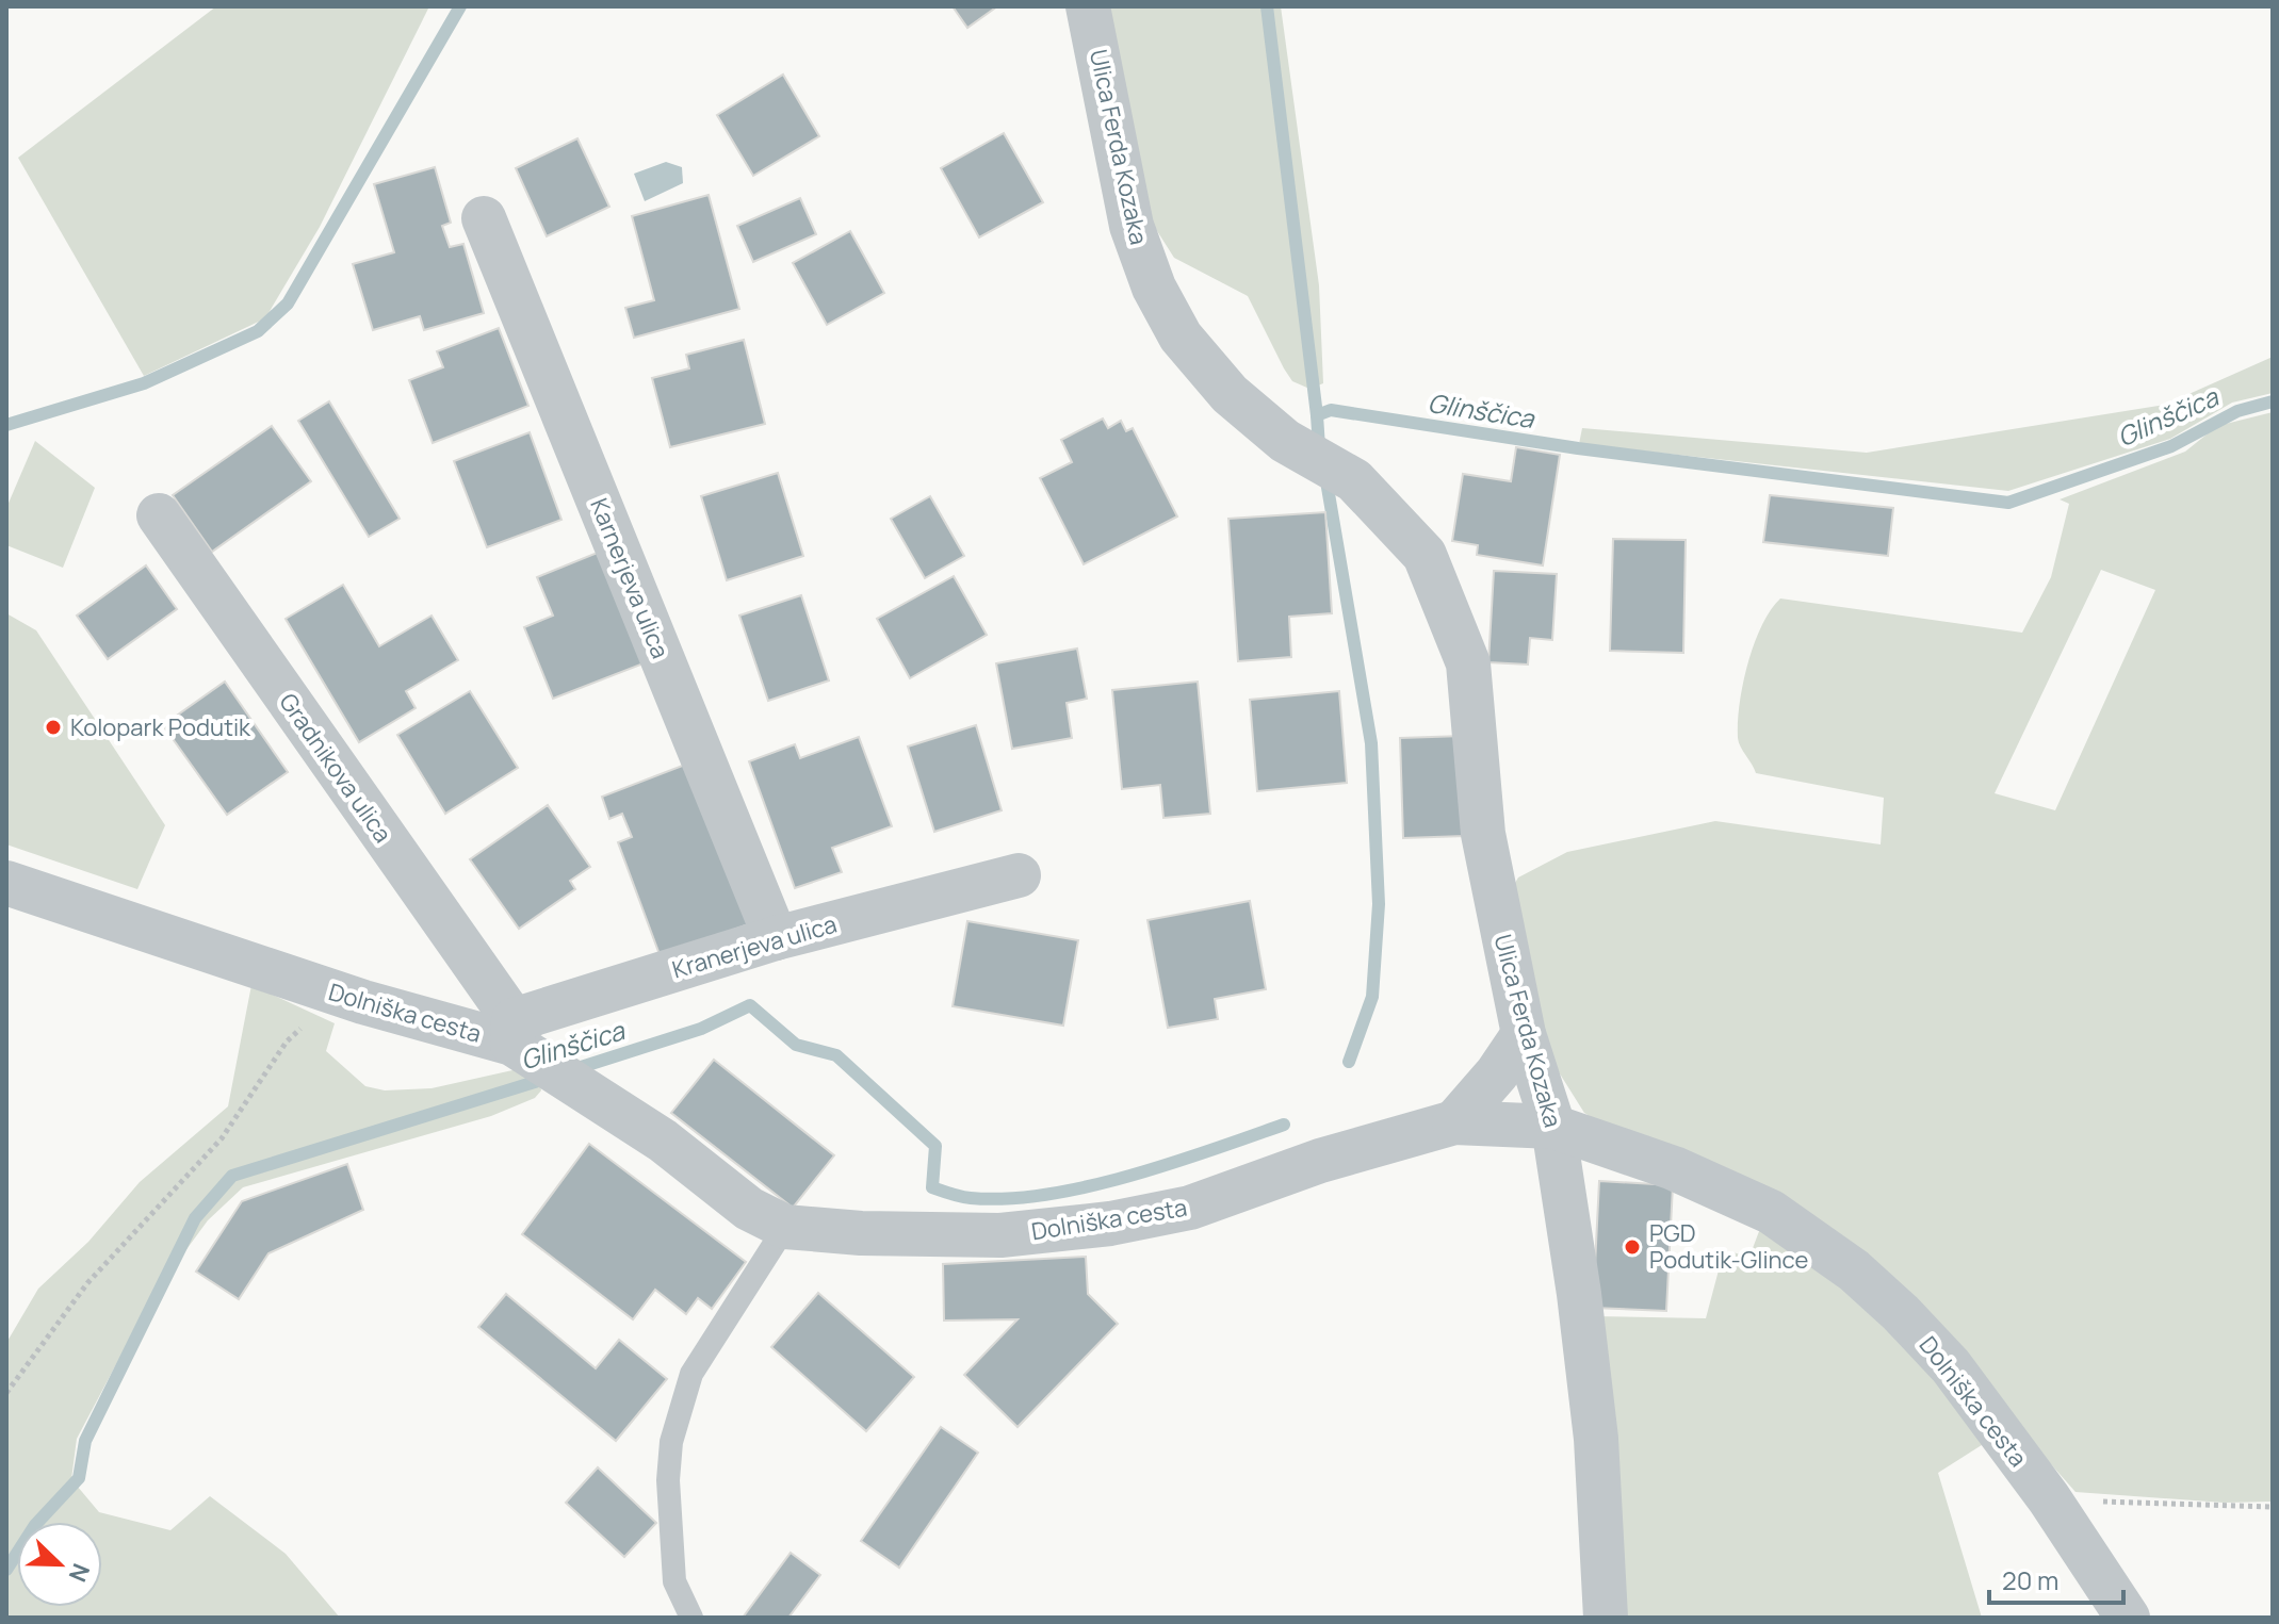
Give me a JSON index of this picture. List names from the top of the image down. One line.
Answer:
{"streets":{"street":["Ulica Ferda Kozaka","Karnerjeva ulica","Gradnikova ulica","Kranerjeva ulica","Dolniška cesta"]},"crossings":[["Ulica Ferda Kozaka","Dolniška cesta"],["Karnerjeva ulica","Kranerjeva ulica"],["Gradnikova ulica","Kranerjeva ulica"],["Gradnikova ulica","Dolniška cesta"],["Kranerjeva ulica","Dolniška cesta"]],"water":["Glinščica"],"places":["Kolopark Podutik","PGD Podutik-Glince"],"scale_bar":"20 m","north":"bottom right"}
